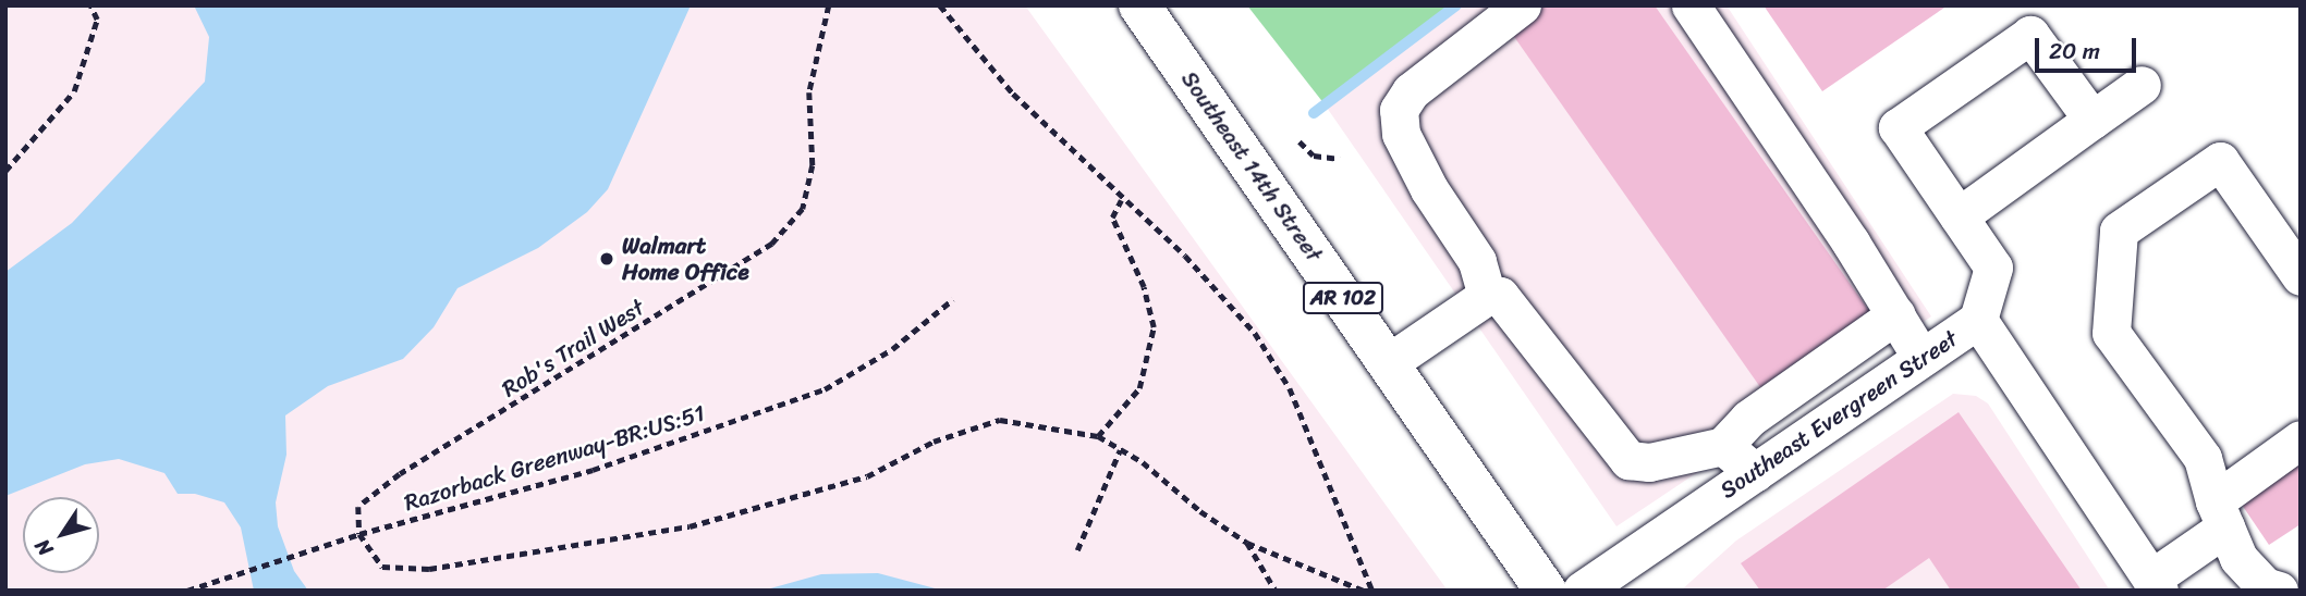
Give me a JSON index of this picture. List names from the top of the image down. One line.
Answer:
{"streets":{"main road":["Southeast 14th Street","AR 102"],"street":["Southeast Evergreen Street"],"path":["Rob's Trail West","Razorback Greenway-BR:US:51"]},"crossings":[["Rob's Trail West","Razorback Greenway-BR:US:51"]],"places":["Walmart Home Office"],"scale_bar":"20 m","north":"bottom left"}
